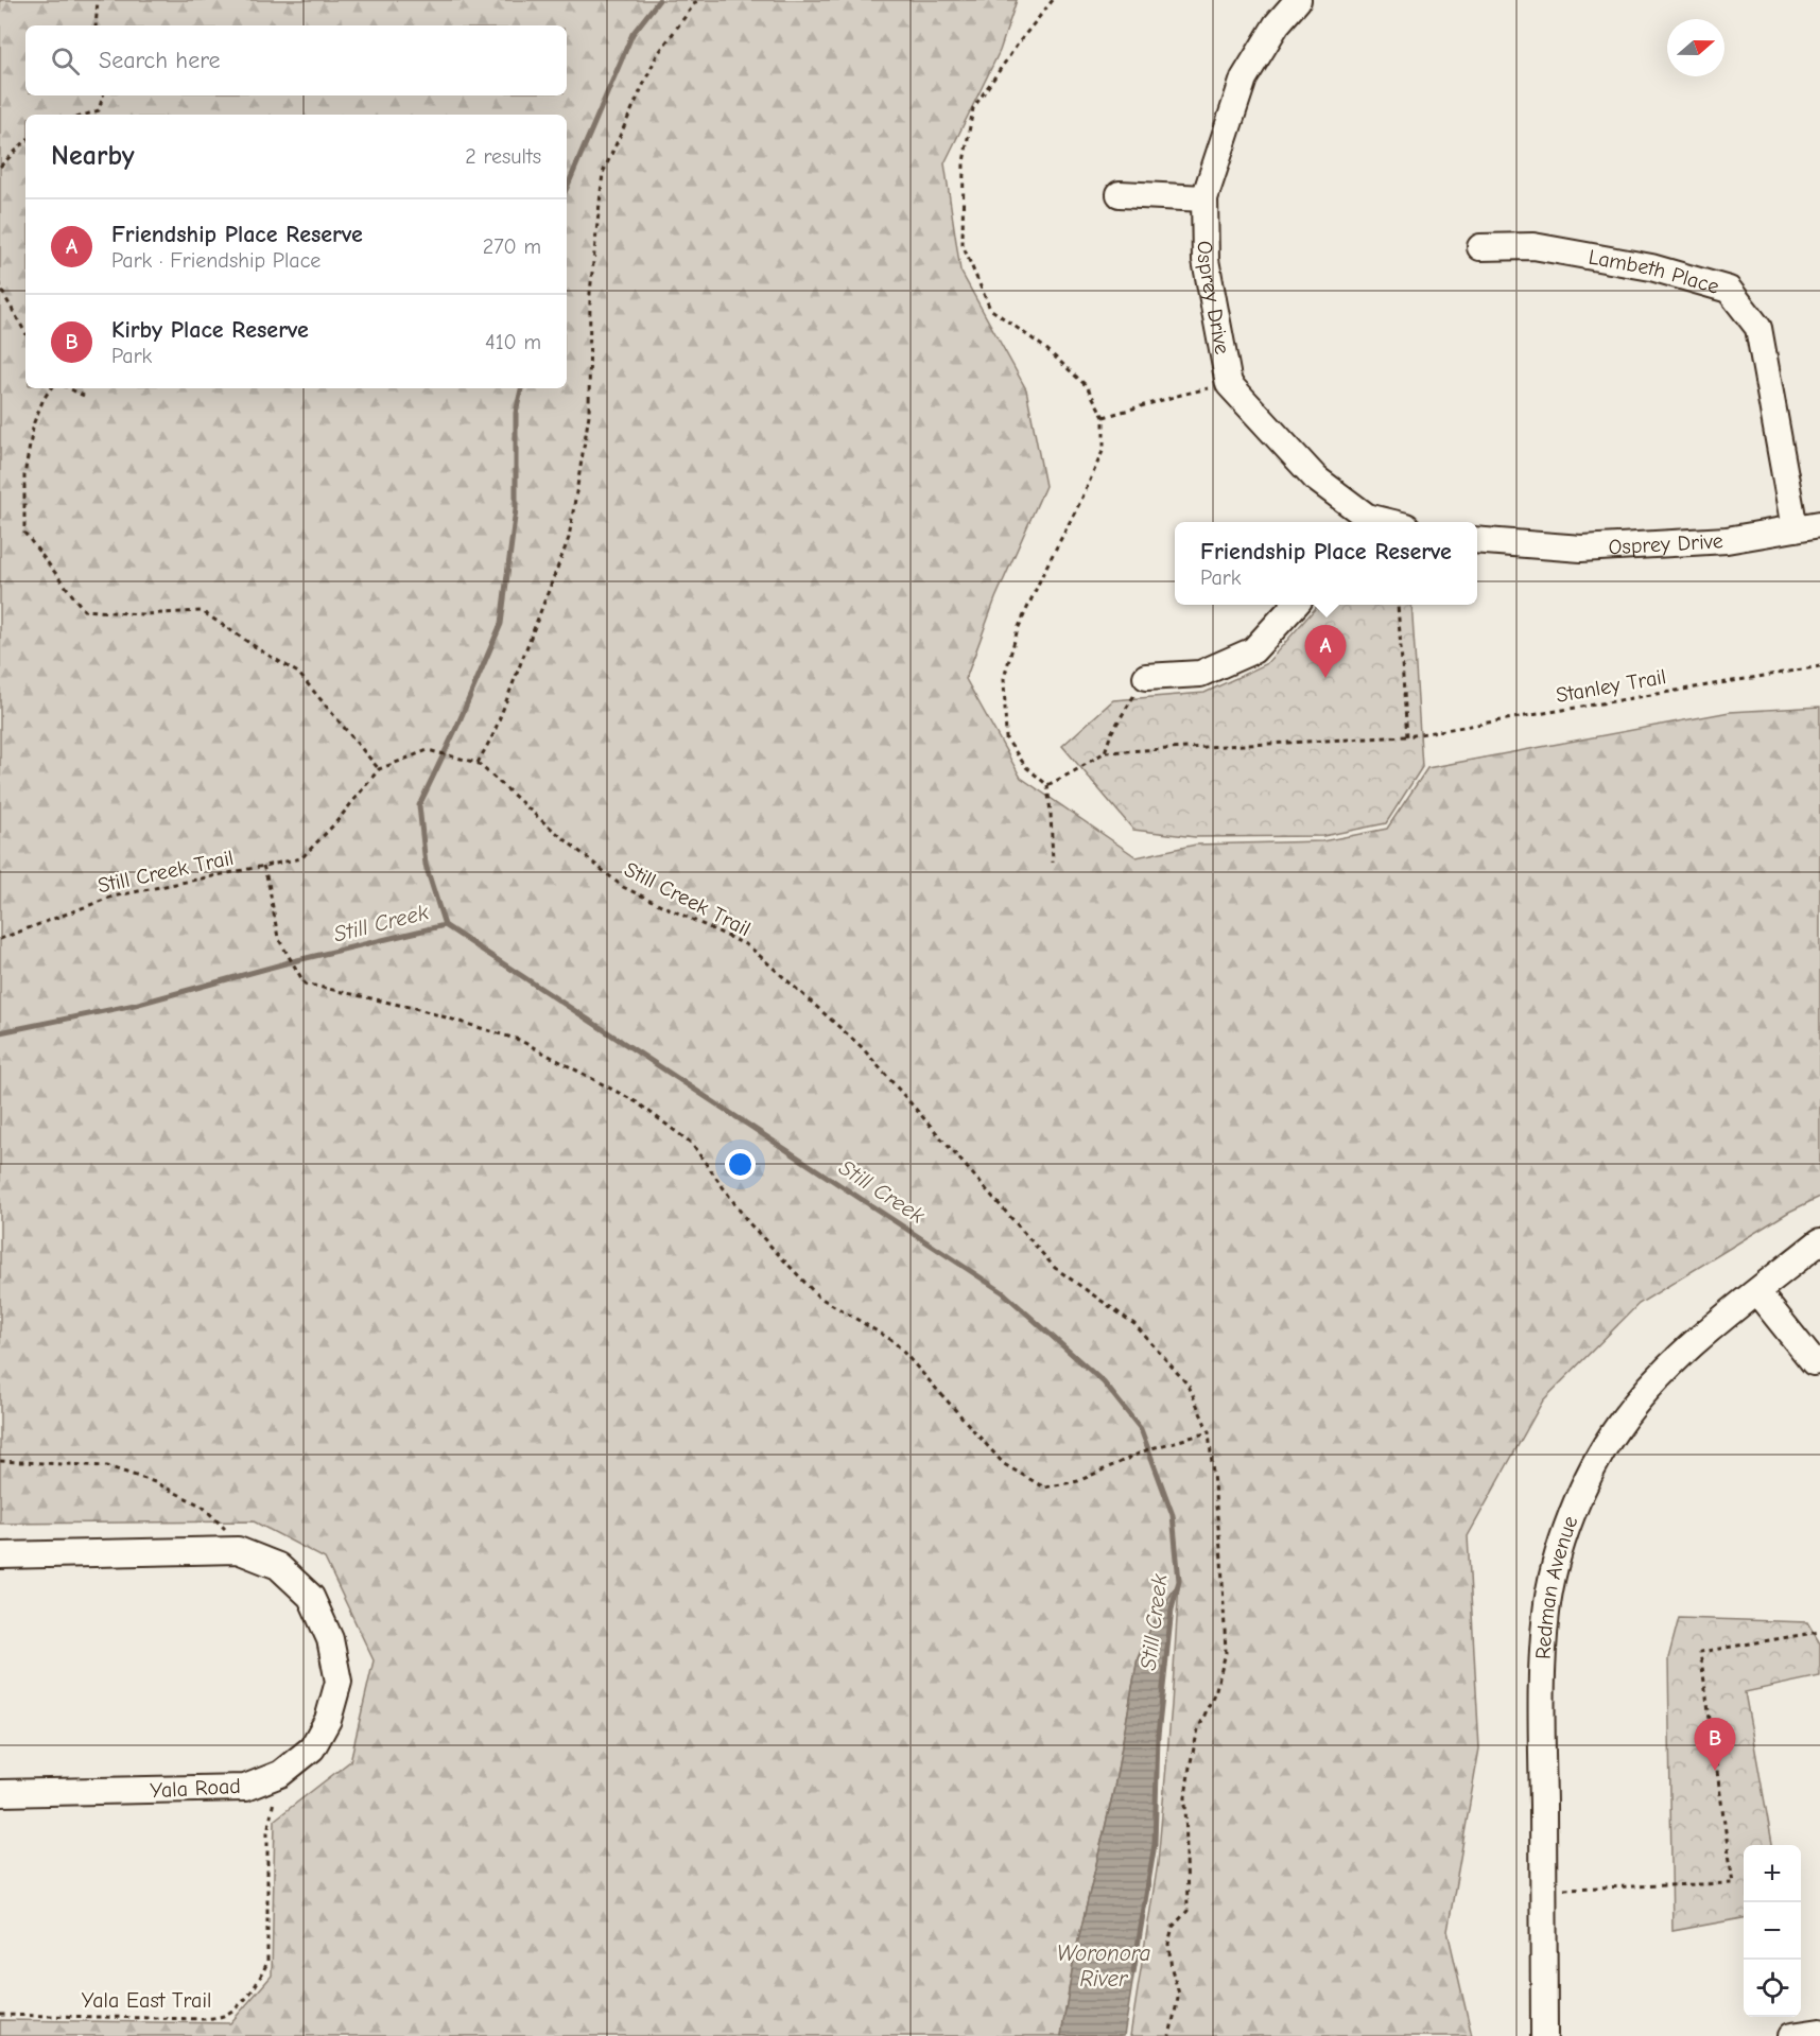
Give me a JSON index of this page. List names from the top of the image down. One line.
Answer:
{"streets":{"street":["Lambeth Place","Osprey Drive","Redman Avenue","Yala Road"],"path":["Stanley Trail","Still Creek Trail","Yala East Trail"]},"crossings":[["Lambeth Place","Osprey Drive"],["Yala Road","Yala East Trail"]],"water":["Still Creek","Woronora River"],"north":"right","page":{"search":"Search here","heading":["Nearby","2 results"],"list":[{"mark":"A","name":"Friendship Place Reserve","note":"Park · Friendship Place","value":"270 m"},{"mark":"B","name":"Kirby Place Reserve","note":"Park","value":"410 m"}],"popup":["Friendship Place Reserve","Park"],"pins":["A","B"],"map_buttons":["+","−"]}}
